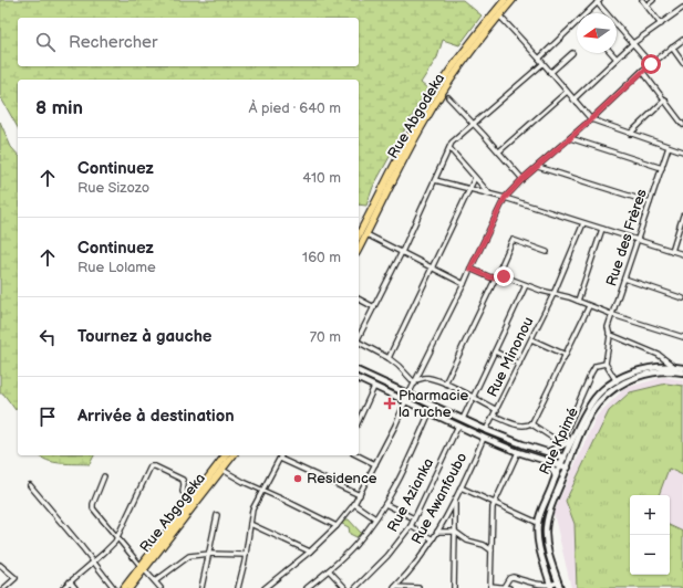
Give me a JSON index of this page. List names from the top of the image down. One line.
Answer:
{"streets":{"main road":["Rue Abgodeka","Rue Kpimé","Rue Abgogeka"],"street":["Rue des Frères","Rue Minonou","Rue Azianka","Rue Awanfoubo"]},"places":{"health":["Pharmacie la ruche"],"other":["Residence"]},"north":"left","page":{"search":"Rechercher","heading":["8 min","À pied · 640 m"],"list":[["Continuez","Rue Sizozo","410 m"],["Continuez","Rue Lolame","160 m"],["Tournez à gauche","70 m"],"Arrivée à destination"],"map_buttons":["+","−"]}}
